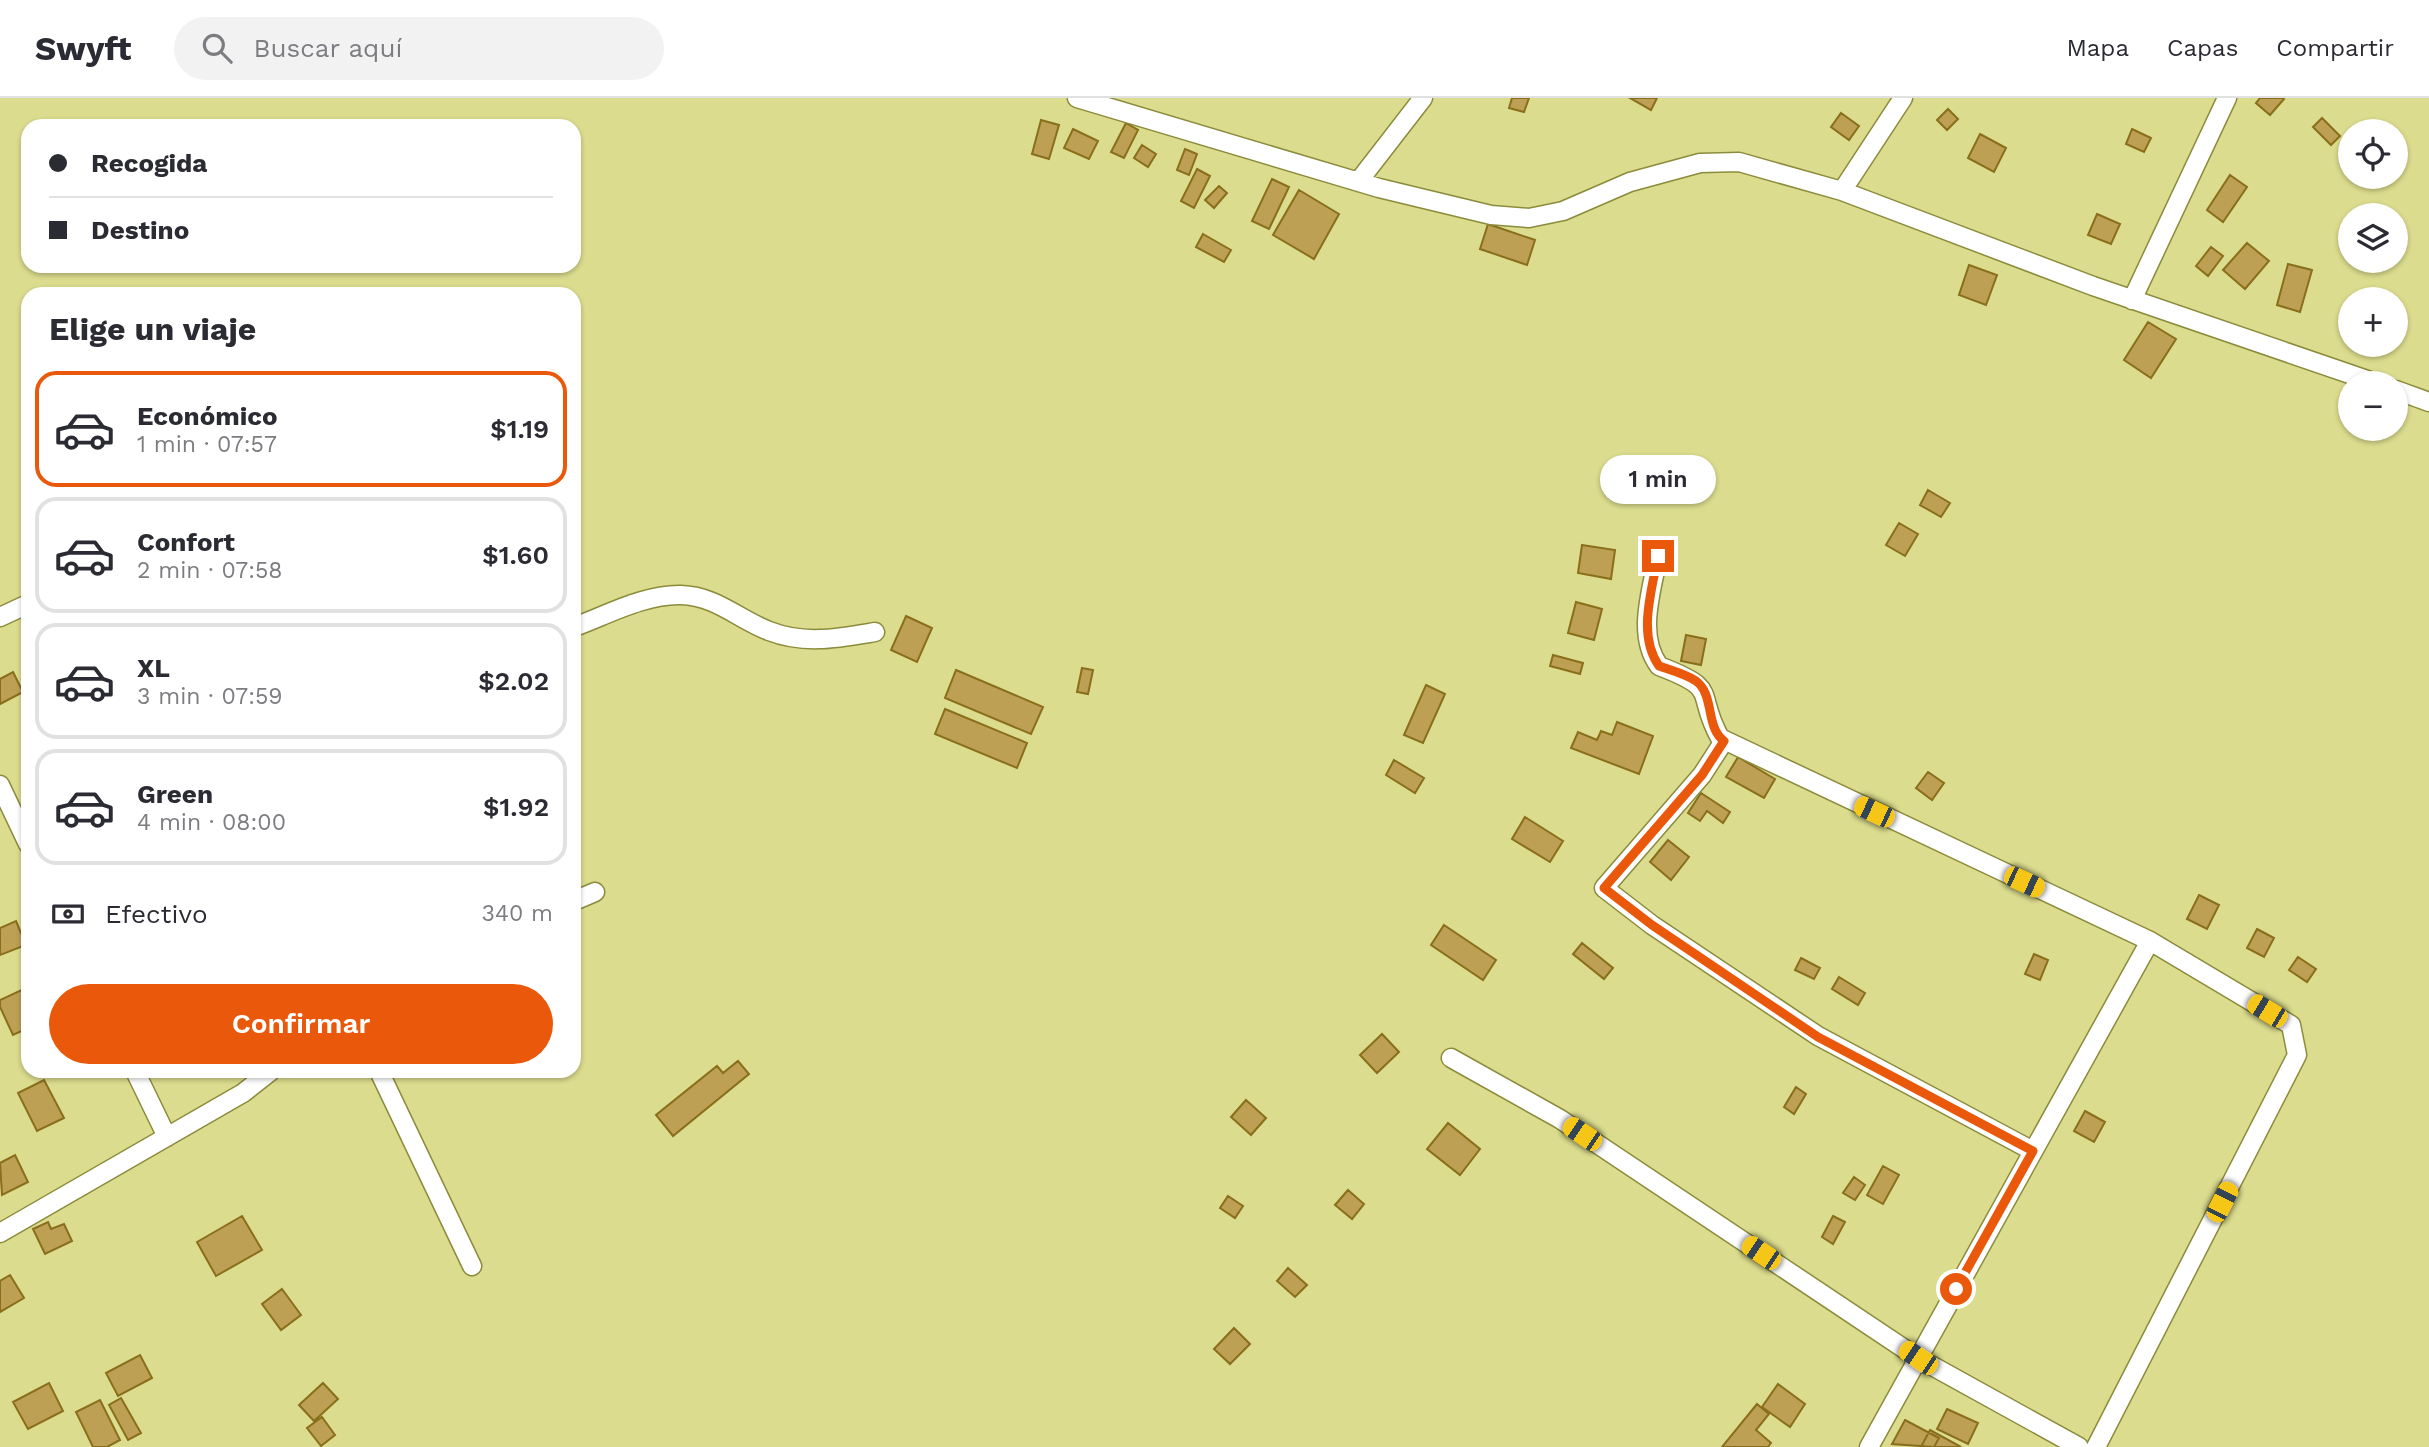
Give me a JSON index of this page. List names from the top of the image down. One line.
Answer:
{"page":{"header":"Swyft","search":"Buscar aquí","nav":["Mapa","Capas","Compartir"],"map_buttons":["+","−"],"banner":["Recogida","Destino"],"heading":"Elige un viaje","list":[{"name":"Económico","note":"1 min · 07:57","value":"$1.19"},{"name":"Confort","note":"2 min · 07:58","value":"$1.60"},{"name":"XL","note":"3 min · 07:59","value":"$2.02"},{"name":"Green","note":"4 min · 08:00","value":"$1.92"}],"bubble":"1 min","pay":["Efectivo","340 m"],"buttons":"Confirmar"}}
